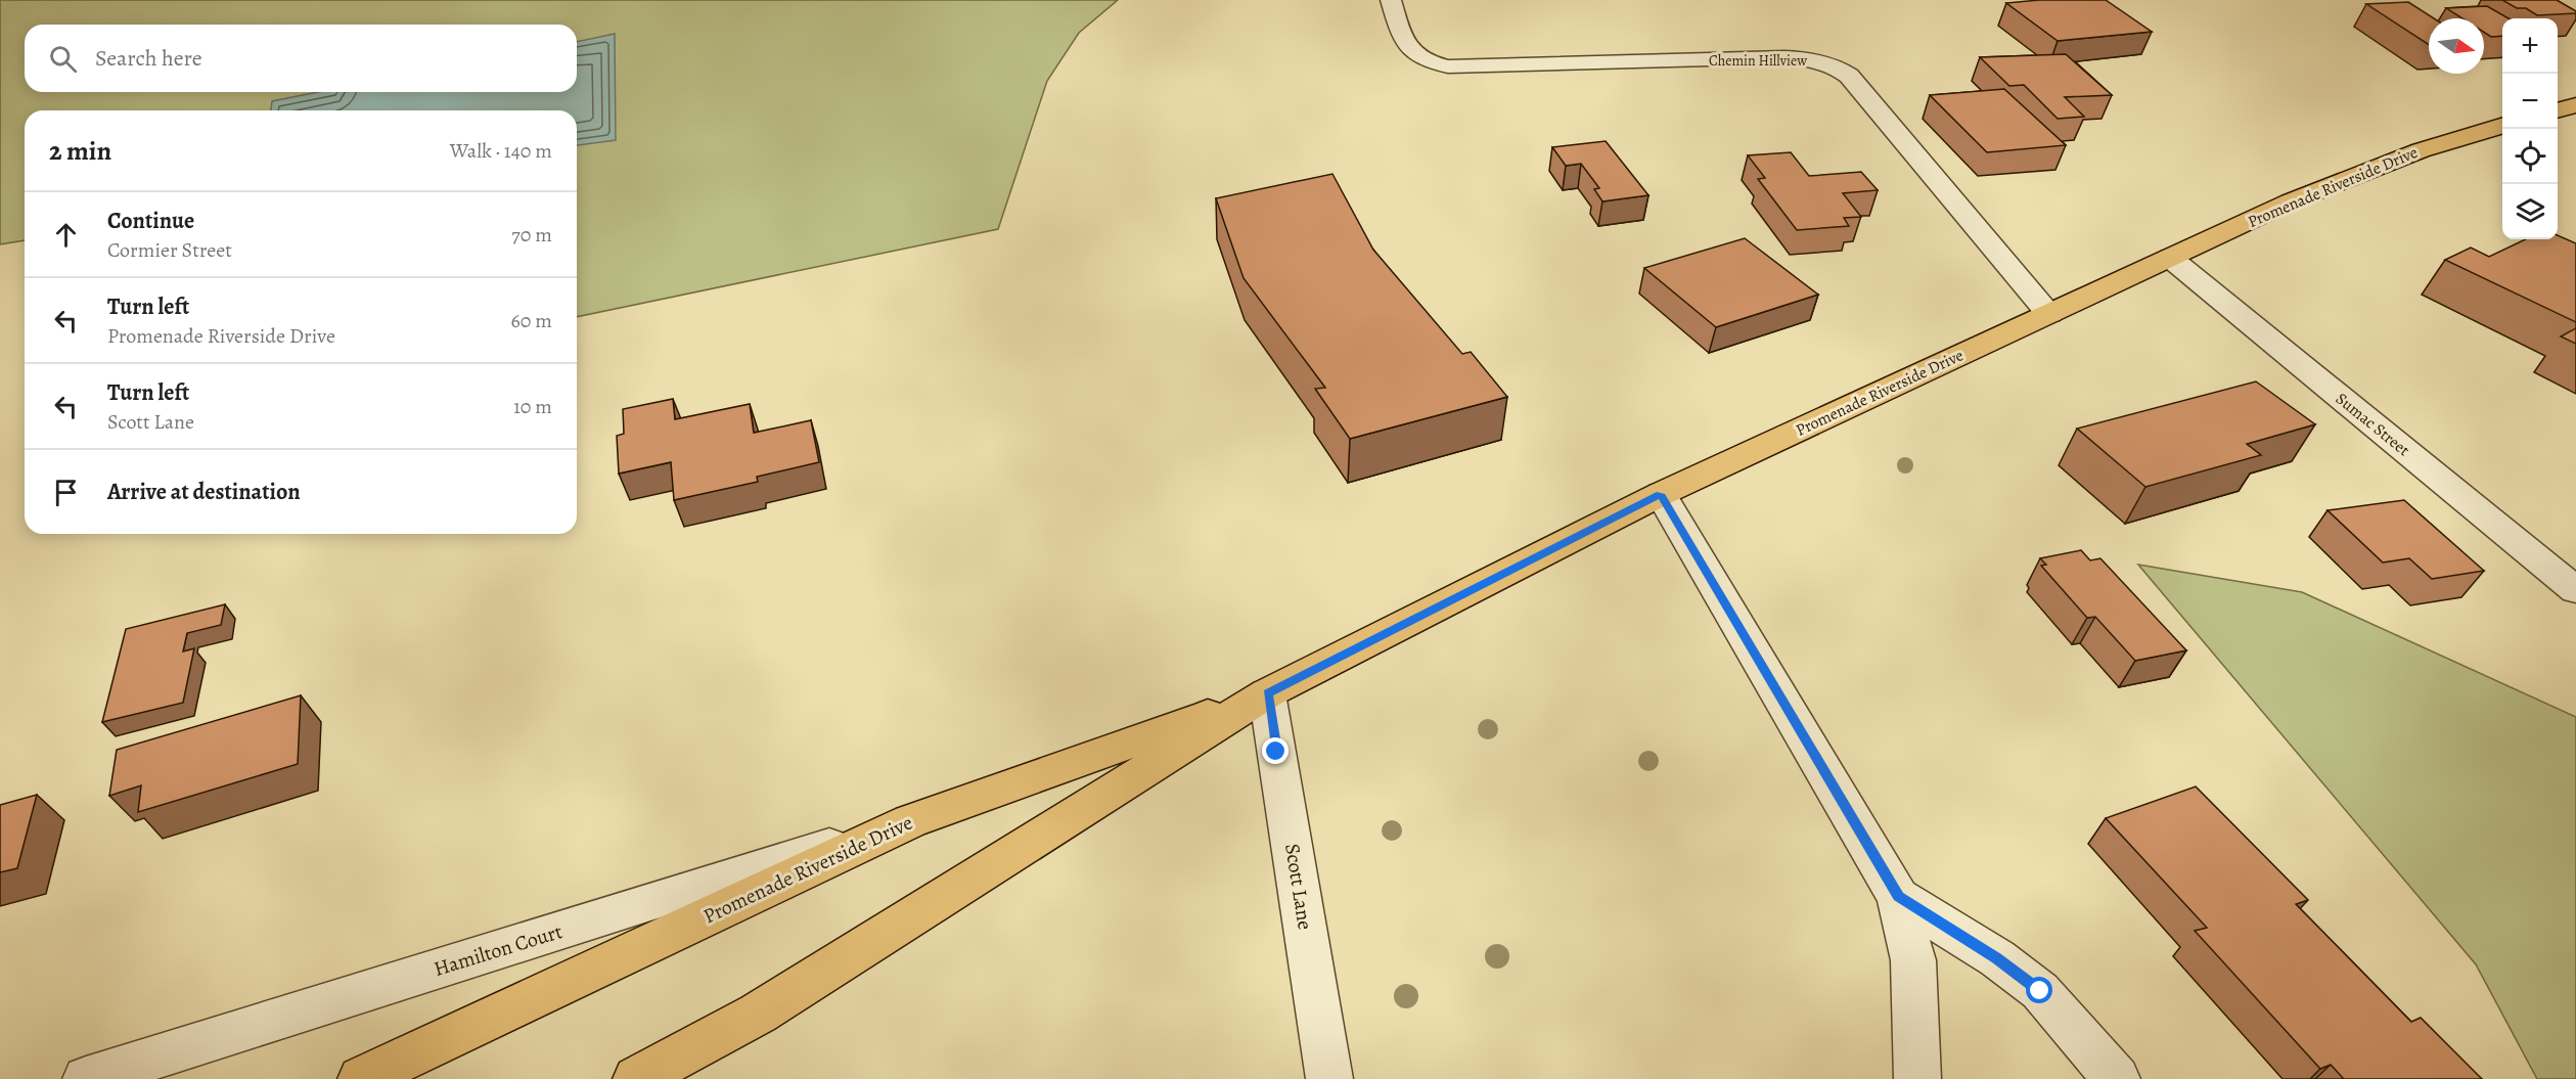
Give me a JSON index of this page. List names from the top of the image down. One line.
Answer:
{"streets":{"main road":["Promenade Riverside Drive"],"street":["Chemin Hillview","Sumac Street","Scott Lane","Hamilton Court"]},"crossings":[["Chemin Hillview","Promenade Riverside Drive"],["Promenade Riverside Drive","Sumac Street"],["Promenade Riverside Drive","Scott Lane"],["Promenade Riverside Drive","Hamilton Court"]],"north":"right","page":{"map_buttons":["+","−"],"search":"Search here","heading":["2 min","Walk · 140 m"],"list":[["Continue","Cormier Street","70 m"],["Turn left","Promenade Riverside Drive","60 m"],["Turn left","Scott Lane","10 m"],"Arrive at destination"]}}
